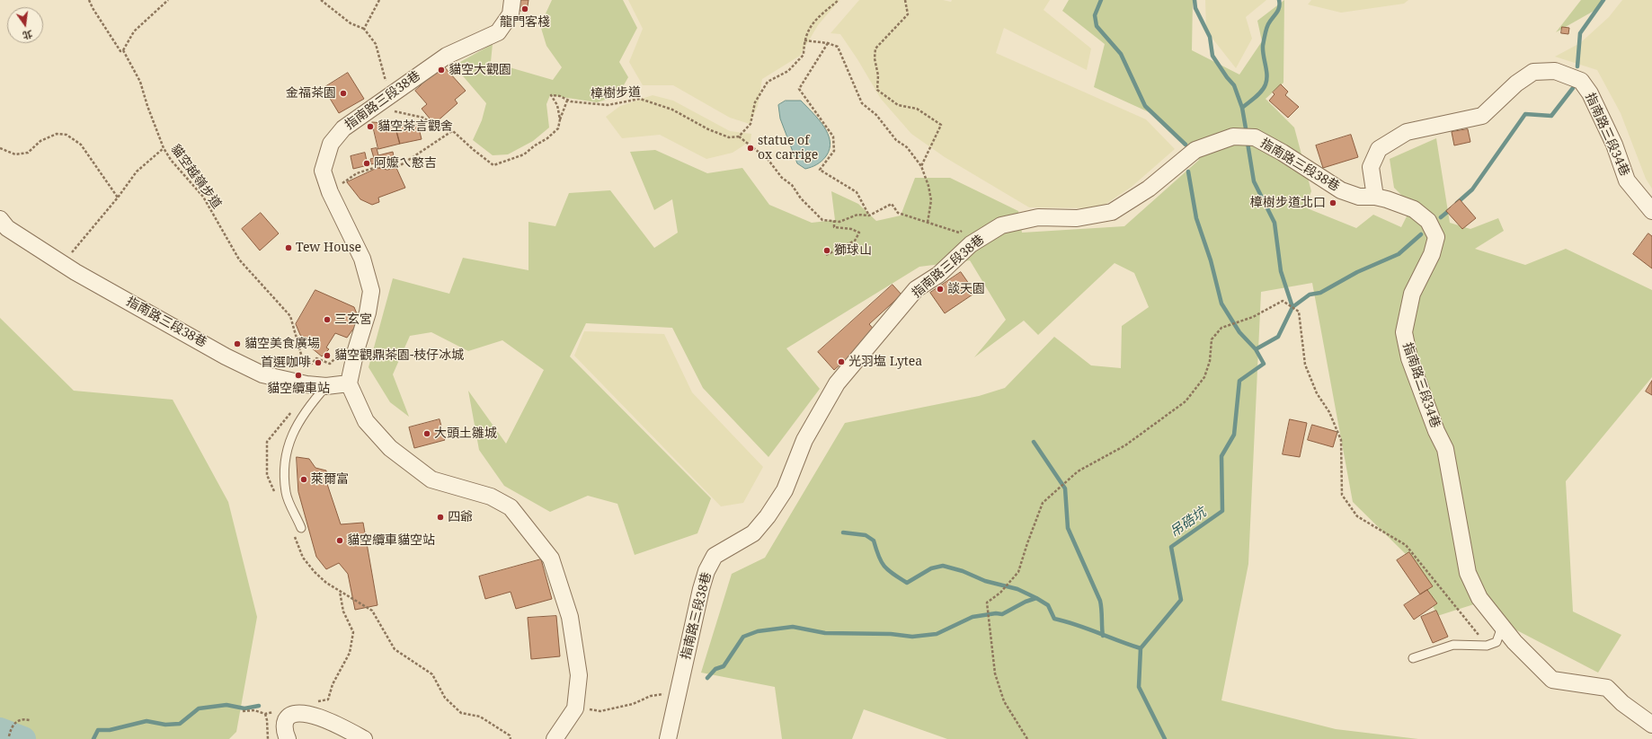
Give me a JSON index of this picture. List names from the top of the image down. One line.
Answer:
{"streets":{"street":["指南路三段38巷","指南路三段34巷"],"path":["樟樹步道","貓空越嶺步道"]},"crossings":[["指南路三段38巷","指南路三段34巷"]],"water":["吊硞坑"],"places":["龍門客棧","貓空大觀園","金福茶園","貓空茶言觀舍","statue of ox carrige","阿嬤ㄟ憨吉","樟樹步道北口","Tew House","獅球山","談天園","三玄宮","貓空美食廣場","貓空觀鼎茶園-枝仔冰城","光羽塩 Lytea","首選咖啡","貓空纜車站","大頭土雛城","萊爾富","四爺","貓空纜車貓空站"],"north":"bottom"}
